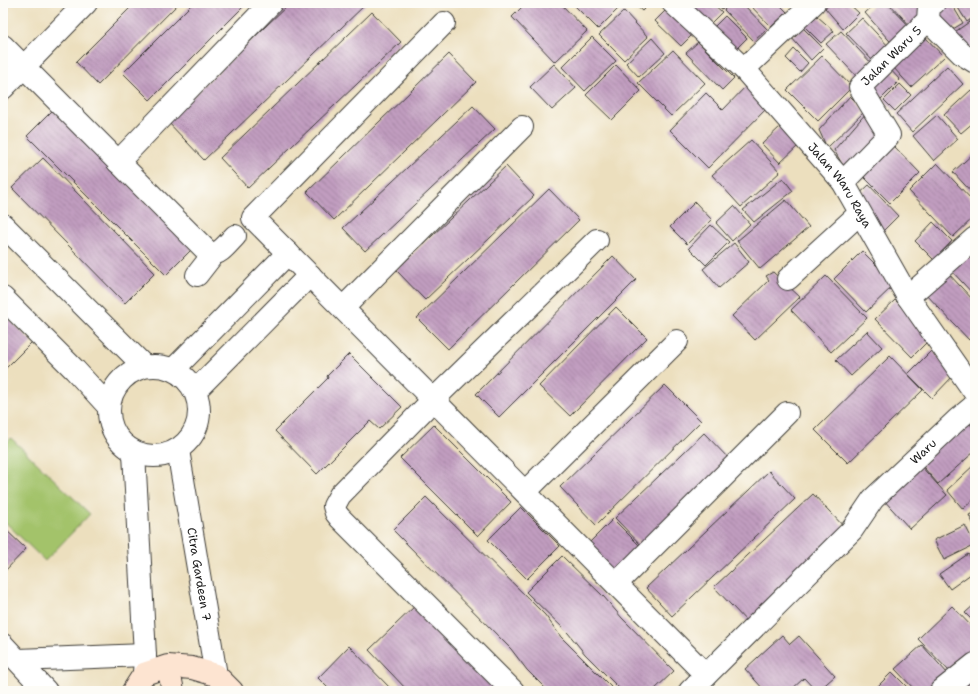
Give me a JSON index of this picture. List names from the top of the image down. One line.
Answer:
{"streets":{"street":["Jalan Waru 5","Jalan Waru Raya","Waru","Citra Gardeen 7"]},"crossings":[["Jalan Waru 5","Jalan Waru Raya"]]}
